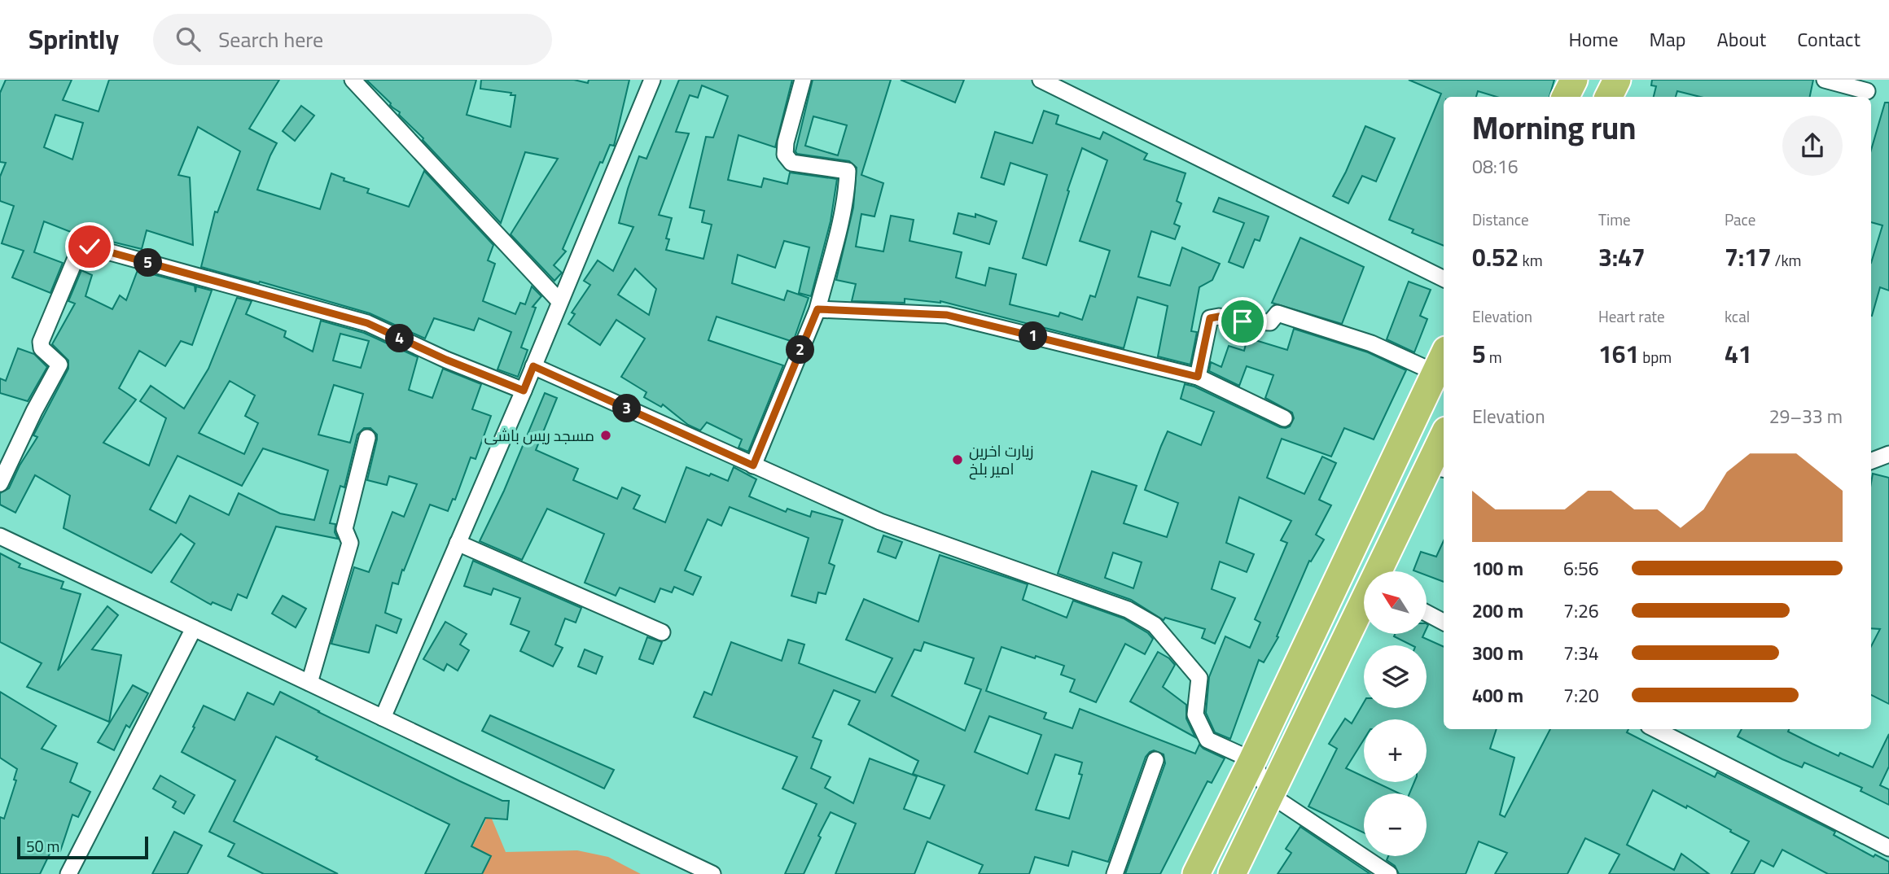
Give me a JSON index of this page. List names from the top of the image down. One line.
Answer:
{"places":["مسجد ریس باشی","زیارت اخرین امیر بلخ"],"scale_bar":"50 m","north":"top left","page":{"header":"Sprintly","search":"Search here","nav":["Home","Map","About","Contact"],"heading":["Morning run","08:16"],"stats":[["Distance","0.52 km"],["Time","3:47"],["Pace","7:17 /km"],["Elevation","5 m"],["Heart rate","161 bpm"],["kcal","41"]],"pins":["5","1","4","2","3"],"chart":["Elevation","29–33 m"],"list":[{"name":"100 m","note":"6:56"},{"name":"200 m","note":"7:26"},{"name":"300 m","note":"7:34"},{"name":"400 m","note":"7:20"}],"map_buttons":["+","−"],"scale":"50 m"}}
